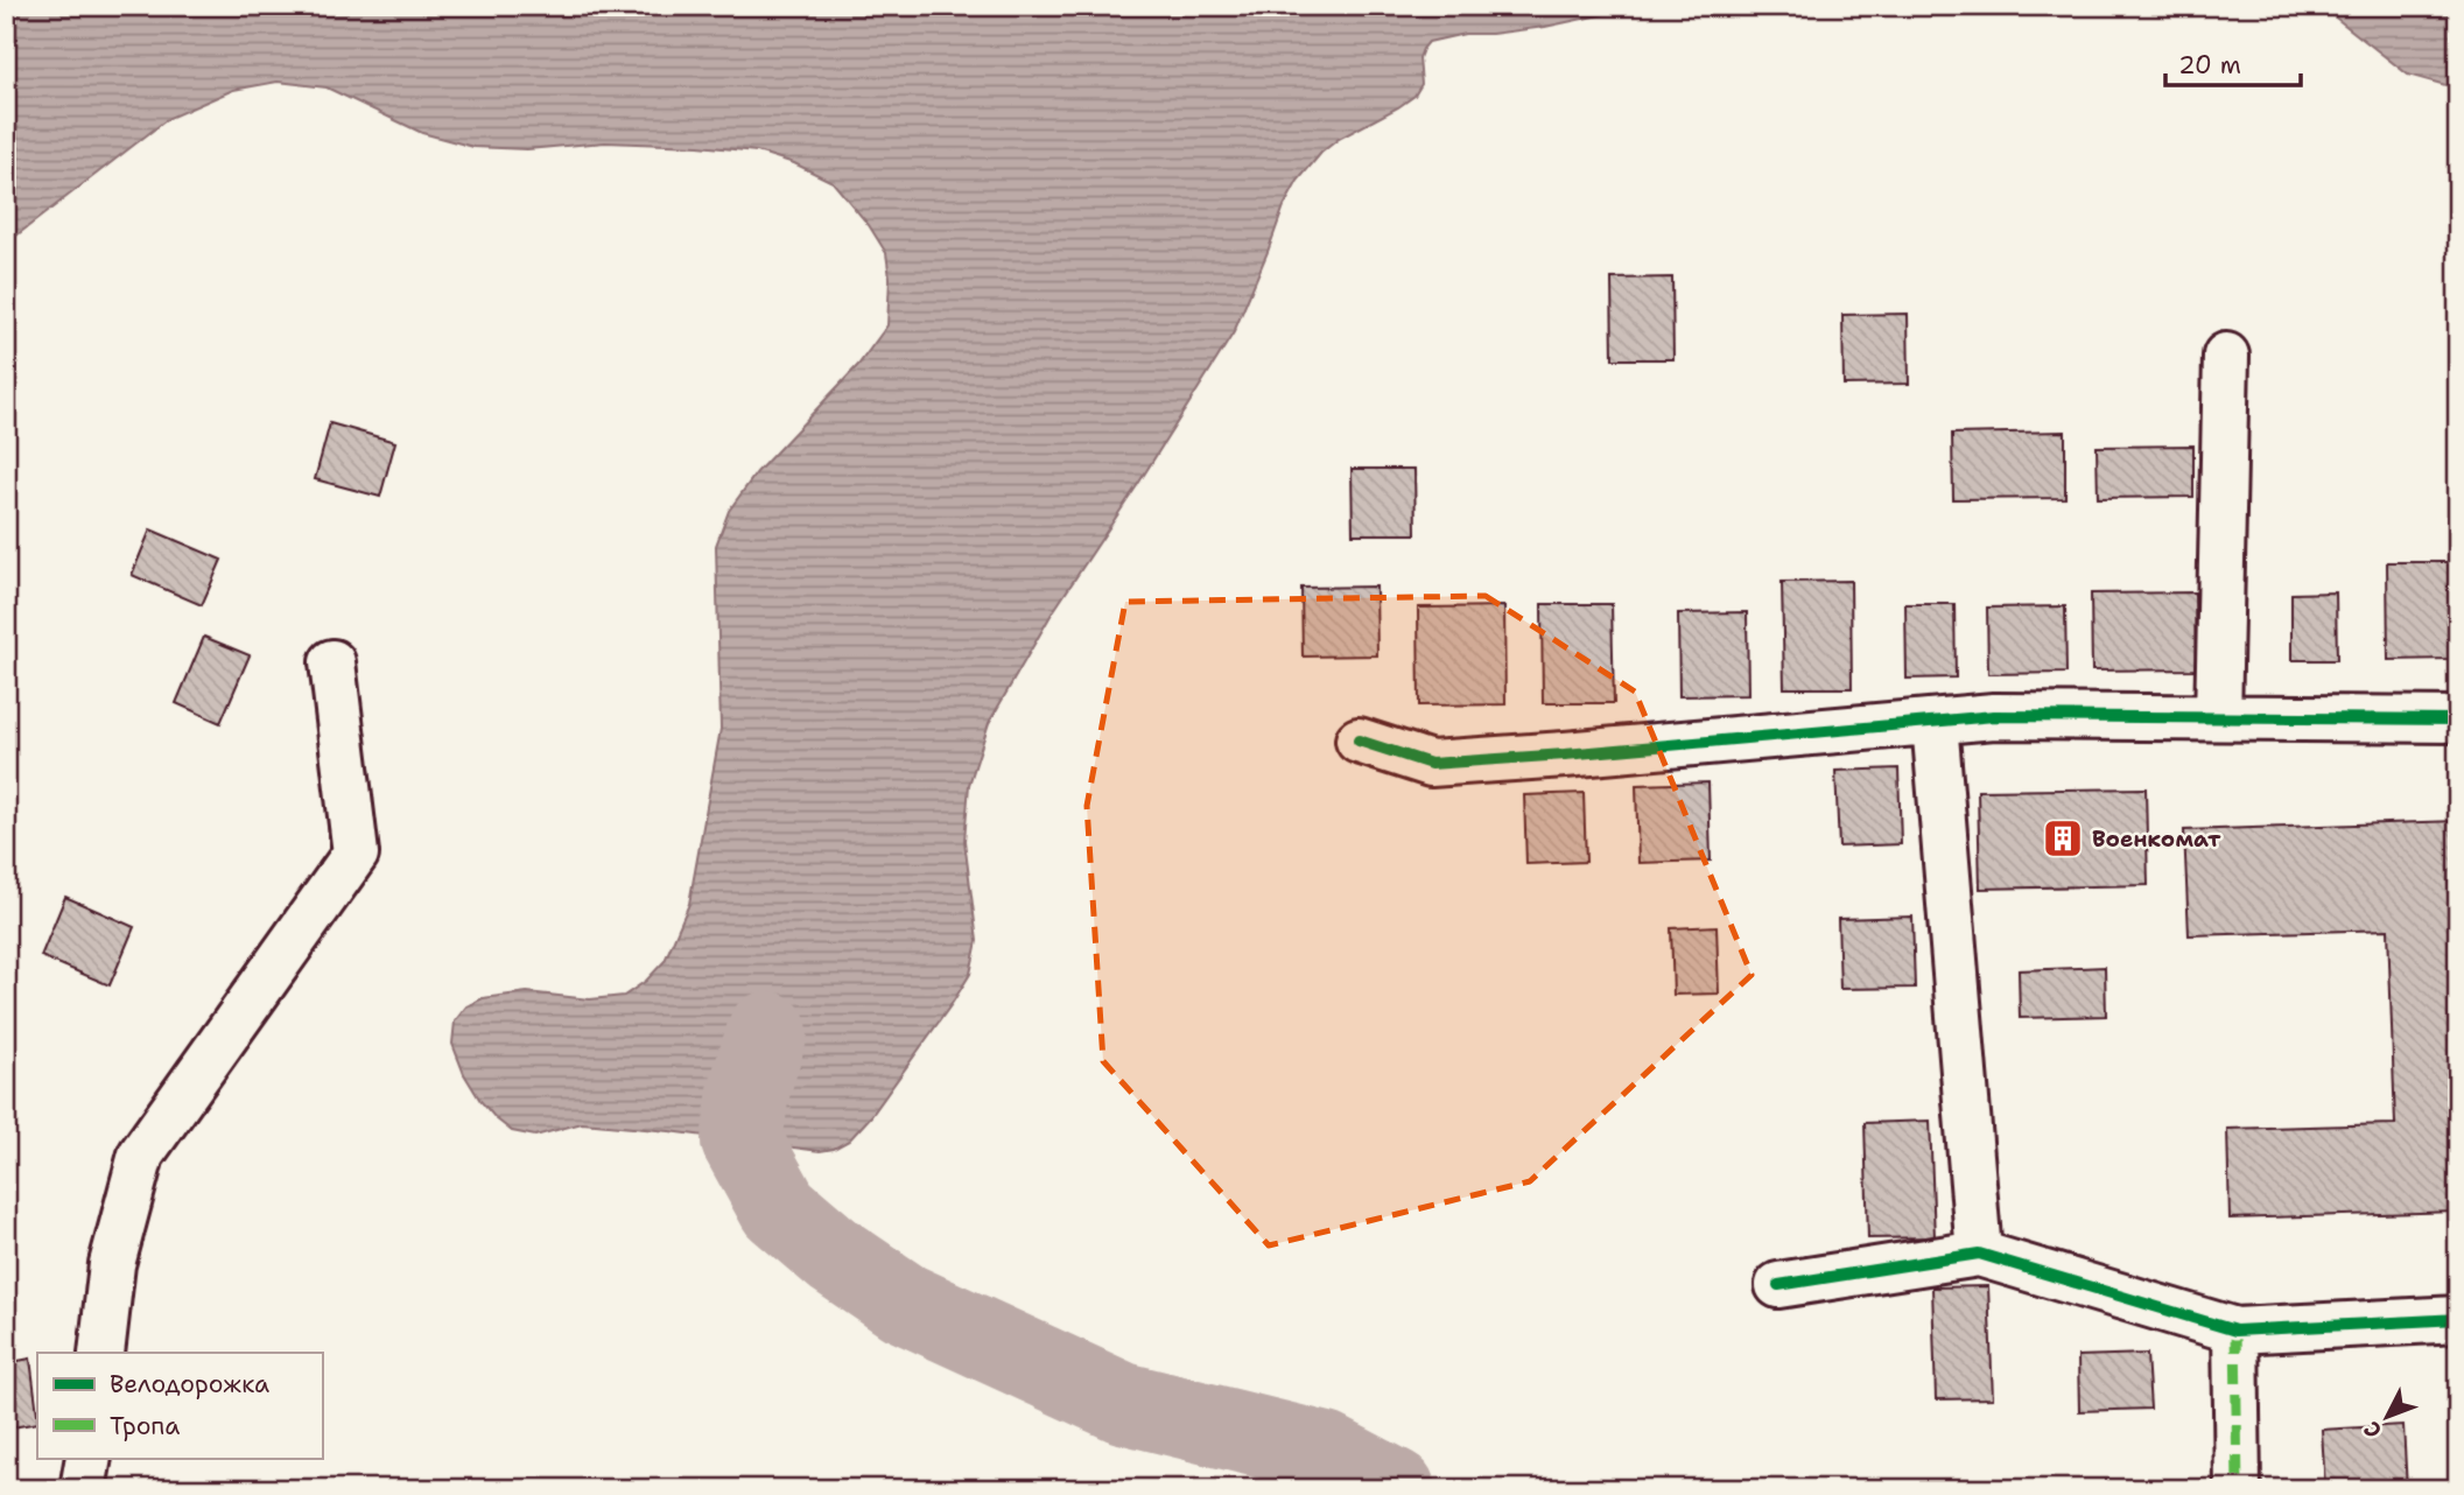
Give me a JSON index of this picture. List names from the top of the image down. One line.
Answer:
{"places":{"building":["Военкомат"]},"legend":["Велодорожка","Тропа"],"scale_bar":"20 m","north":"bottom left"}
